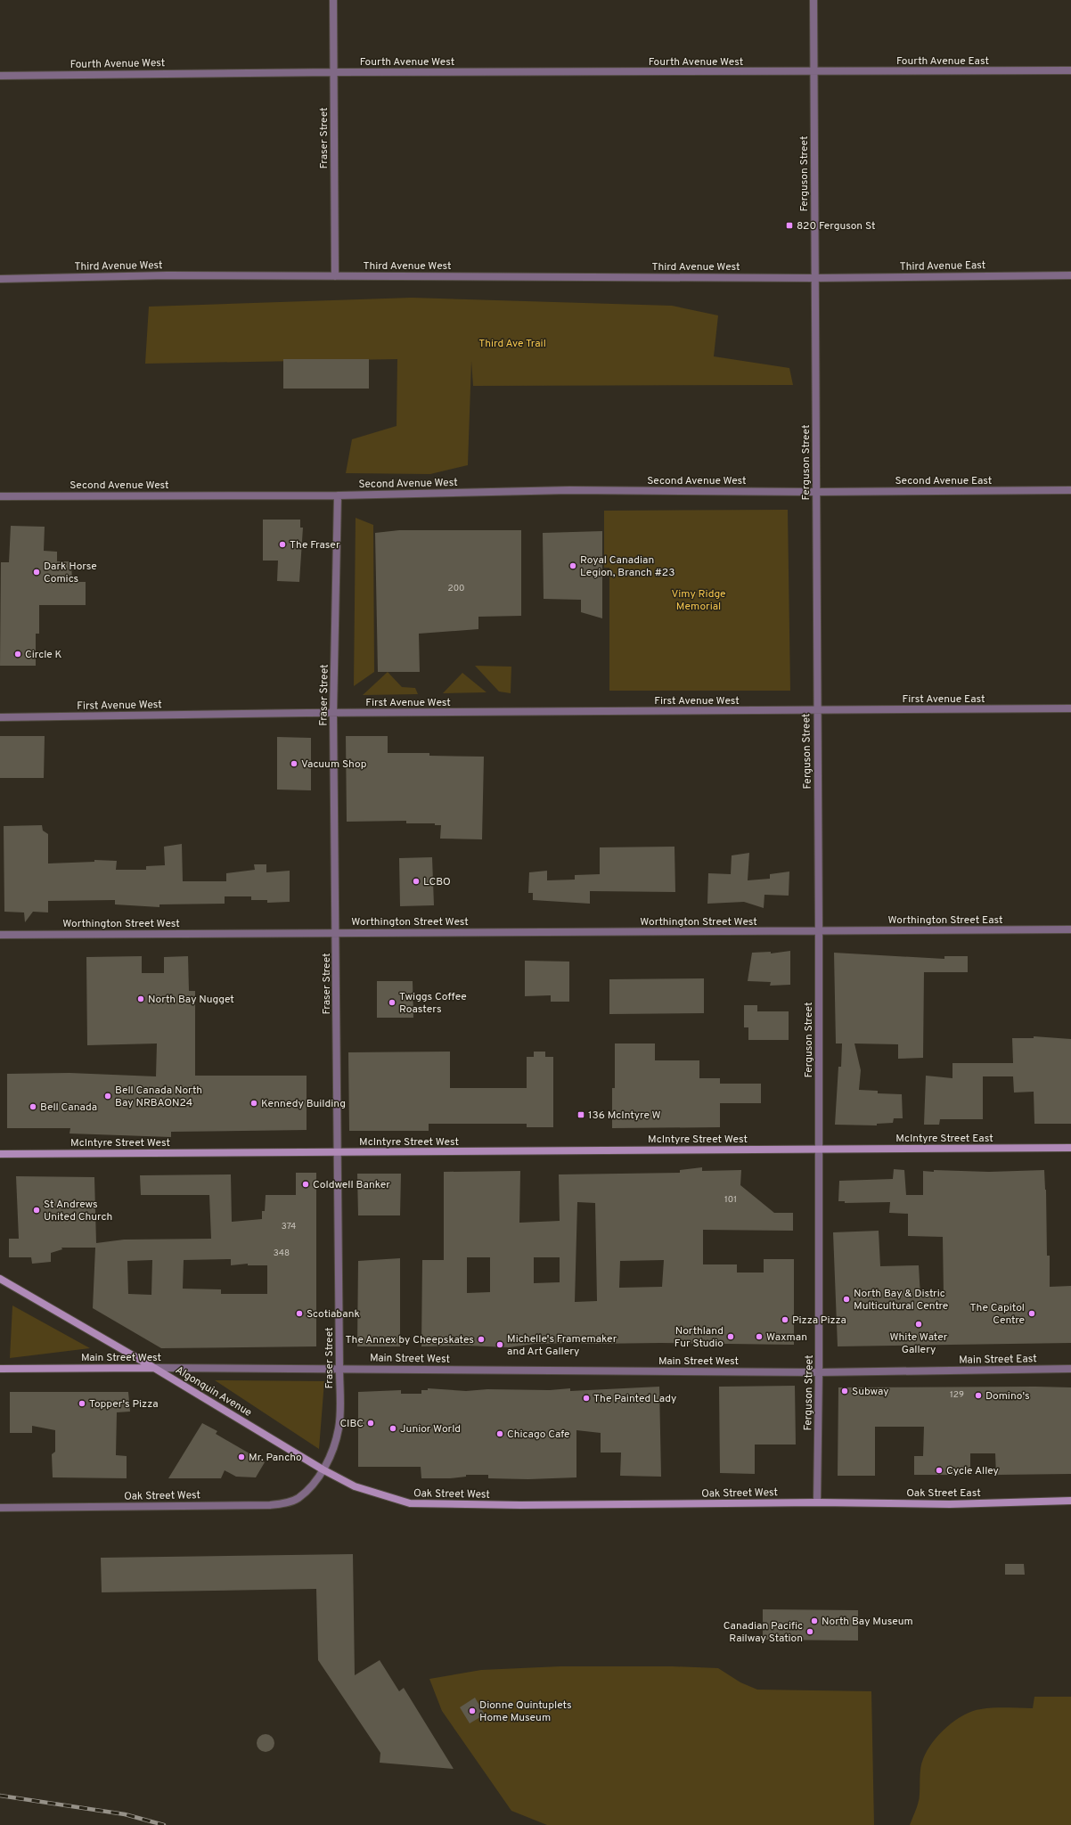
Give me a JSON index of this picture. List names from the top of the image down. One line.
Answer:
{"streets":{"main road":["McIntyre Street East","McIntyre Street West","Main Street West","Algonquin Avenue","Oak Street West","Oak Street East"],"street":["Fourth Avenue East","Fourth Avenue West","Fraser Street","Ferguson Street","Third Avenue West","Third Avenue East","Second Avenue West","Second Avenue East","First Avenue East","First Avenue West","Worthington Street East","Worthington Street West","Main Street East"]},"crossings":[["Fourth Avenue East","Fourth Avenue West"],["Fourth Avenue East","Ferguson Street"],["Fourth Avenue West","Fraser Street"],["Fourth Avenue West","Ferguson Street"],["Fraser Street","Third Avenue West"],["Fraser Street","Second Avenue West"],["Fraser Street","First Avenue West"],["Fraser Street","Worthington Street West"],["Fraser Street","McIntyre Street West"],["Fraser Street","Main Street West"],["Fraser Street","Algonquin Avenue"],["Fraser Street","Oak Street West"],["Ferguson Street","Third Avenue West"],["Ferguson Street","Third Avenue East"],["Ferguson Street","Second Avenue West"],["Ferguson Street","Second Avenue East"],["Ferguson Street","First Avenue East"],["Ferguson Street","First Avenue West"],["Ferguson Street","Worthington Street East"],["Ferguson Street","Worthington Street West"],["Ferguson Street","McIntyre Street East"],["Ferguson Street","McIntyre Street West"],["Ferguson Street","Main Street West"],["Ferguson Street","Main Street East"],["Ferguson Street","Oak Street West"],["Ferguson Street","Oak Street East"],["Third Avenue West","Third Avenue East"],["Second Avenue West","Second Avenue East"],["First Avenue East","First Avenue West"],["Worthington Street East","Worthington Street West"],["McIntyre Street East","McIntyre Street West"],["Main Street West","Main Street East"],["Main Street West","Algonquin Avenue"],["Algonquin Avenue","Oak Street West"],["Oak Street West","Oak Street East"]],"parks":["Third Ave Trail","Vimy Ridge Memorial"],"places":{"transit":["820 Ferguson St","136 McIntyre W"],"other":["The Fraser","Royal Canadian Legion, Branch #23","Dark Horse Comics","Circle K","Vacuum Shop","LCBO","North Bay Nugget","Twiggs Coffee Roasters","Bell Canada North Bay NRBAON24","Kennedy Building","Bell Canada","Coldwell Banker","St Andrews United Church","North Bay & Distric Multicultural Centre","Scotiabank","The Capitol Centre","Pizza Pizza","White Water Gallery","Northland Fur Studio","Waxman","The Annex by Cheepskates","Michelle's Framemaker and Art Gallery","Subway","Domino's","The Painted Lady","Topper's Pizza","CIBC","Junior World","Chicago Cafe","Mr. Pancho","Cycle Alley","North Bay Museum","Canadian Pacific Railway Station","Dionne Quintuplets Home Museum"]},"house_numbers":["200","101","374","348","129"]}
